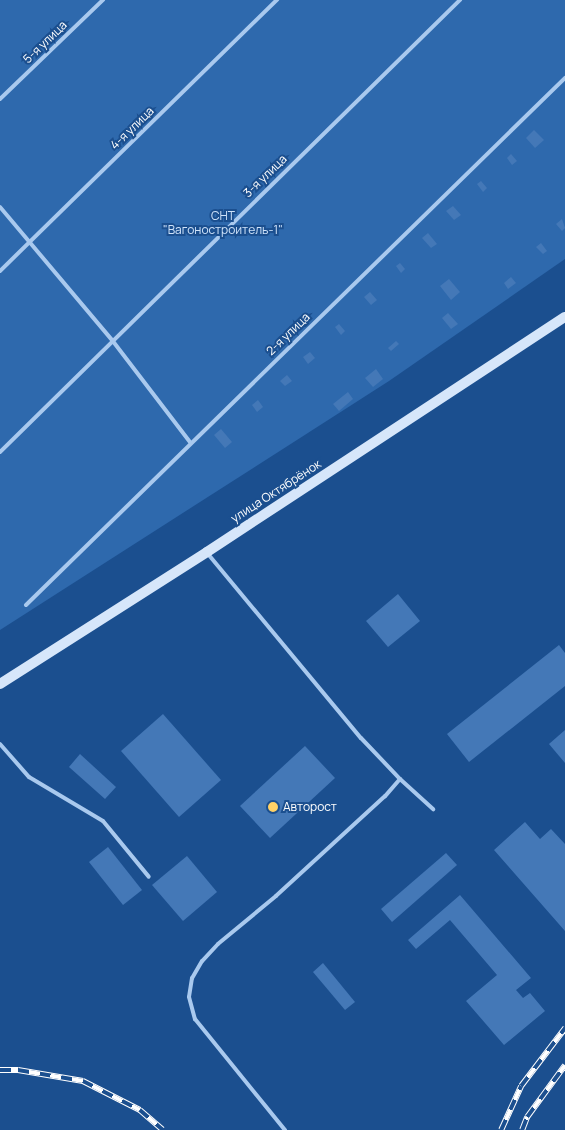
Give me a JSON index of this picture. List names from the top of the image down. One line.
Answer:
{"streets":{"street":["улица Октябрёнок"],"lane":["5-я улица","4-я улица","3-я улица","2-я улица"]},"parks":["СНТ \"Вагоностроитель-1\""],"places":["Авторост"]}
